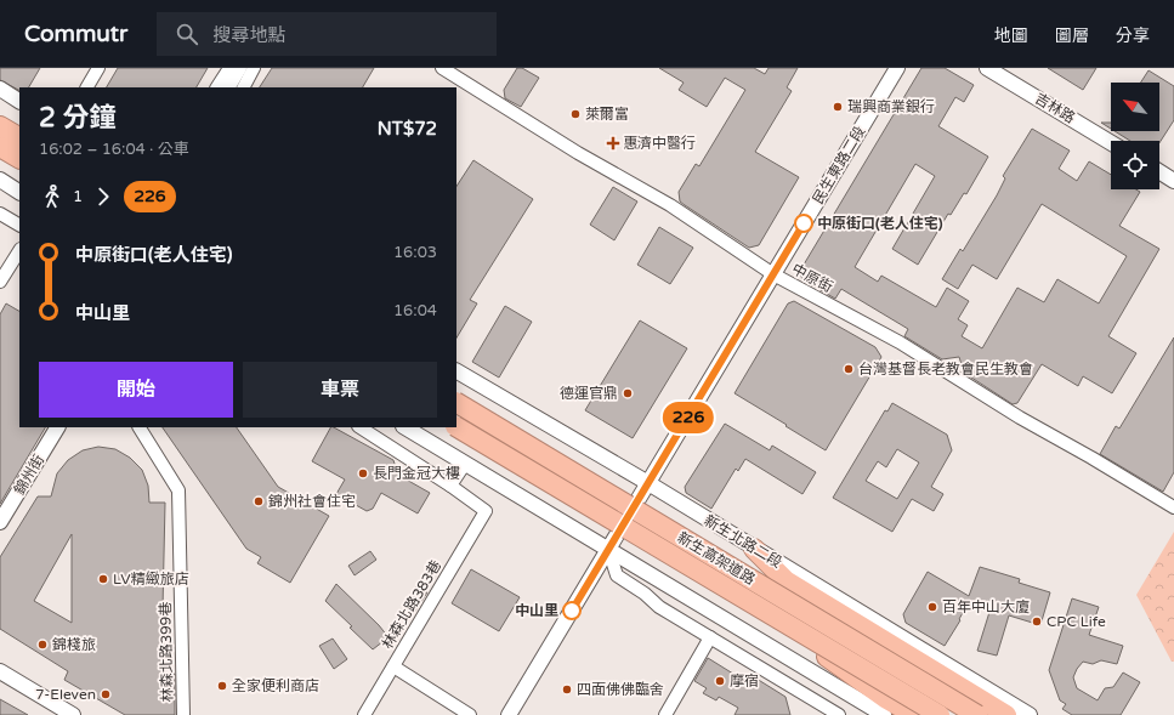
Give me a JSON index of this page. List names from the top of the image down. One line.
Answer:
{"streets":{"highway":["新生高架道路"],"street":["吉林路","民生東路二段","中原街","錦州街","新生北路二段","林森北路383巷","林森北路399巷"]},"crossings":[["民生東路二段","中原街"],["民生東路二段","新生北路二段"]],"places":{"other":["瑞興商業銀行","萊爾富","中原街口(老人住宅)","台灣基督長老教會民生教會","德運官鼎","長門金冠大樓","錦州社會住宅","LV精緻旅店","百年中山大廈","中山里","CPC Life","錦棧旅","摩宿","全家便利商店","四面佛佛臨舍","7-Eleven"],"health":["惠濟中醫行"]},"lines":["bus line 226"],"north":"top left","page":{"header":"Commutr","search":"搜尋地點","nav":["地圖","圖層","分享"],"on_map":"226","heading":["2 分鐘","16:02 – 16:04 · 公車","NT$72"],"legs":["1","226"],"list":[{"name":"中原街口(老人住宅)","value":"16:03"},{"name":"中山里","value":"16:04"}],"buttons":["開始","車票"]}}
